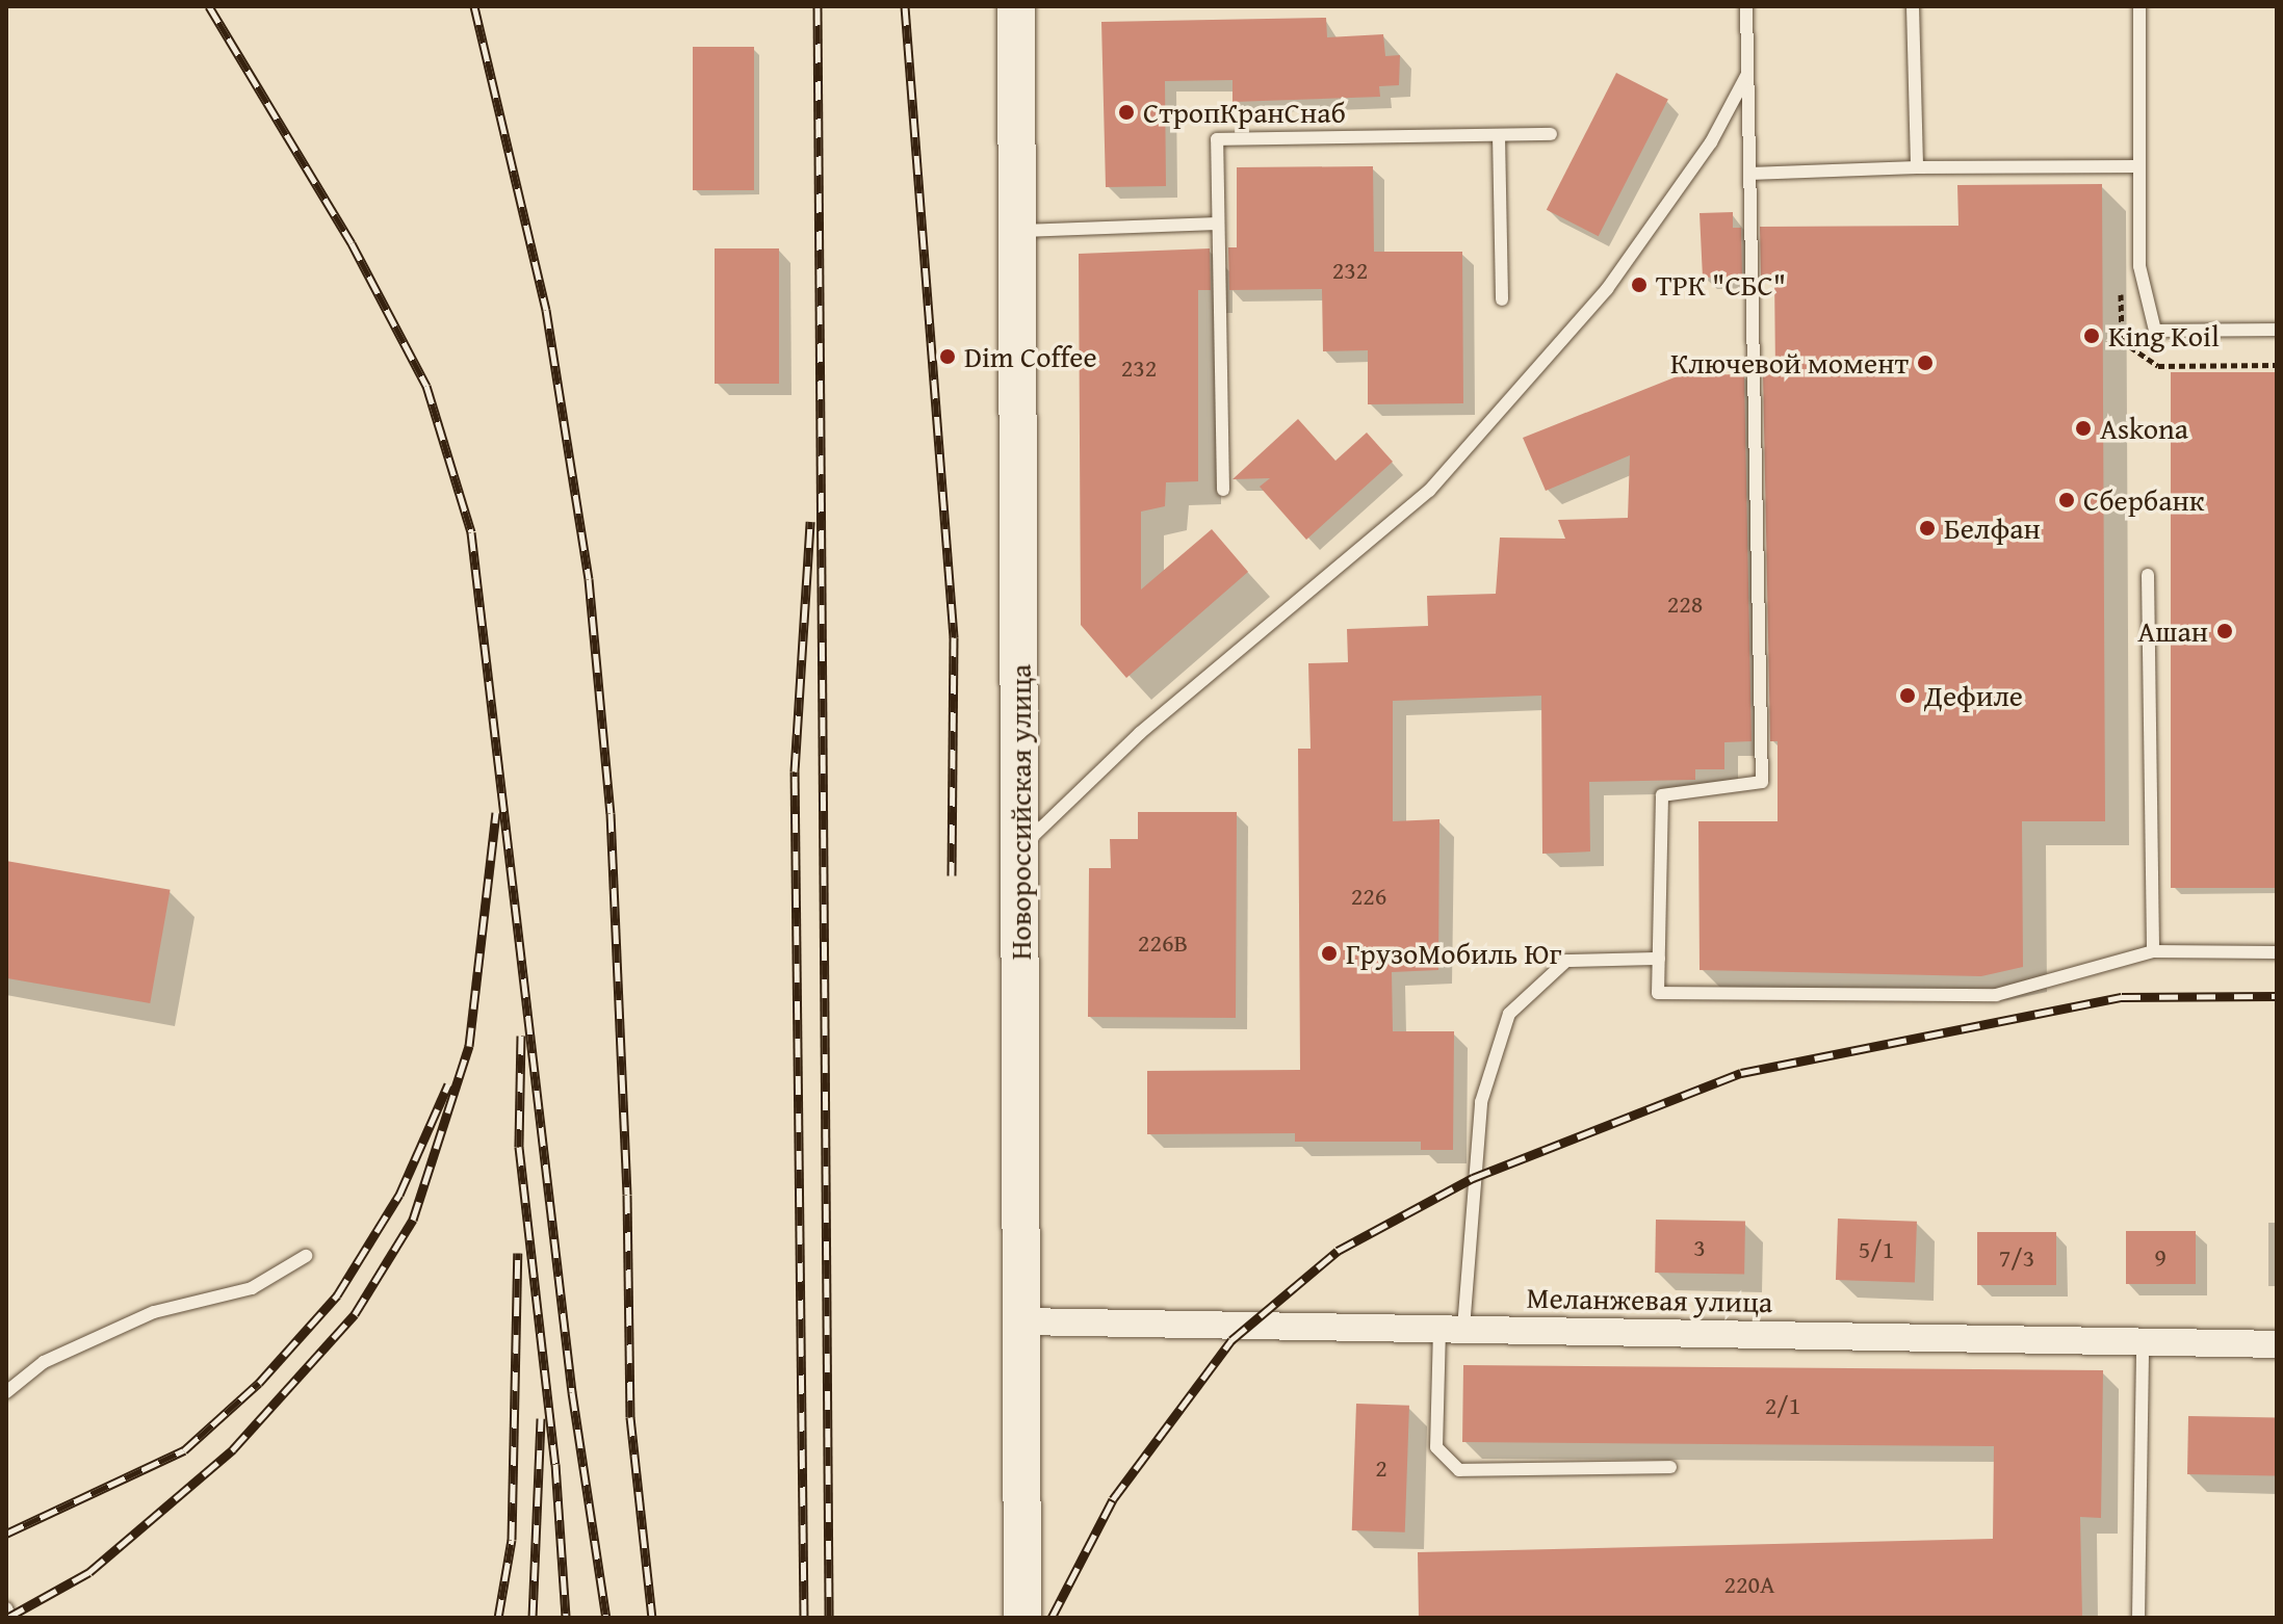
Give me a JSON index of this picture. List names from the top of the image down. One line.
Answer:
{"streets":{"main road":["Новороссийская улица"],"street":["Меланжевая улица"]},"crossings":[["Новороссийская улица","Меланжевая улица"]],"places":["СтропКранСнаб","ТРК \"СБС\"","King Koil","Dim Coffee","Ключевой момент","Askona","Сбербанк","Белфан","Ашан","Дефиле","ГрузоМобиль Юг"],"house_numbers":["232","232","228","226","226В","3","5/1","9","7/3","2/1","2","220А"]}
